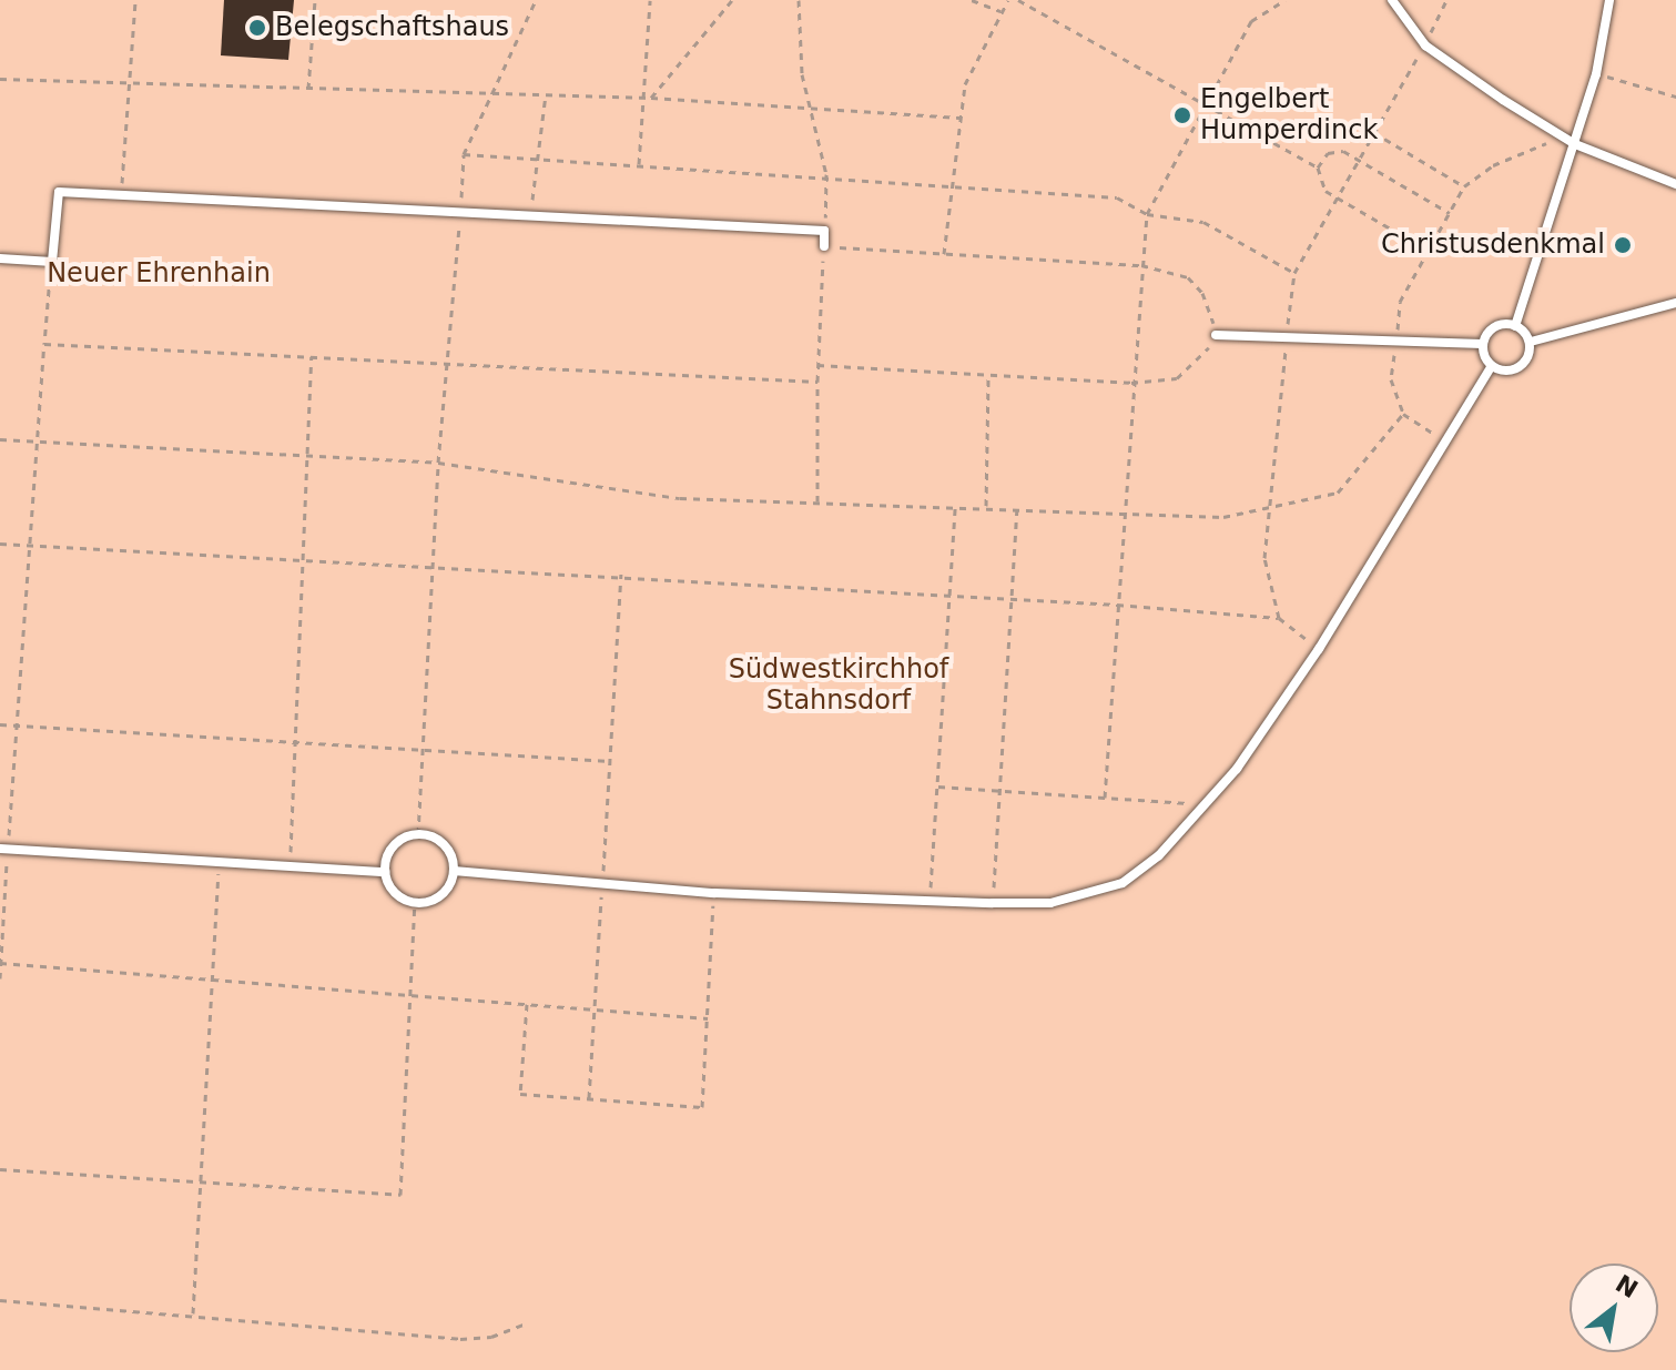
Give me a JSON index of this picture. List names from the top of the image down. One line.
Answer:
{"parks":["Neuer Ehrenhain","Südwestkirchhof Stahnsdorf"],"places":["Belegschaftshaus","Engelbert Humperdinck","Christusdenkmal"],"north":"top right"}
